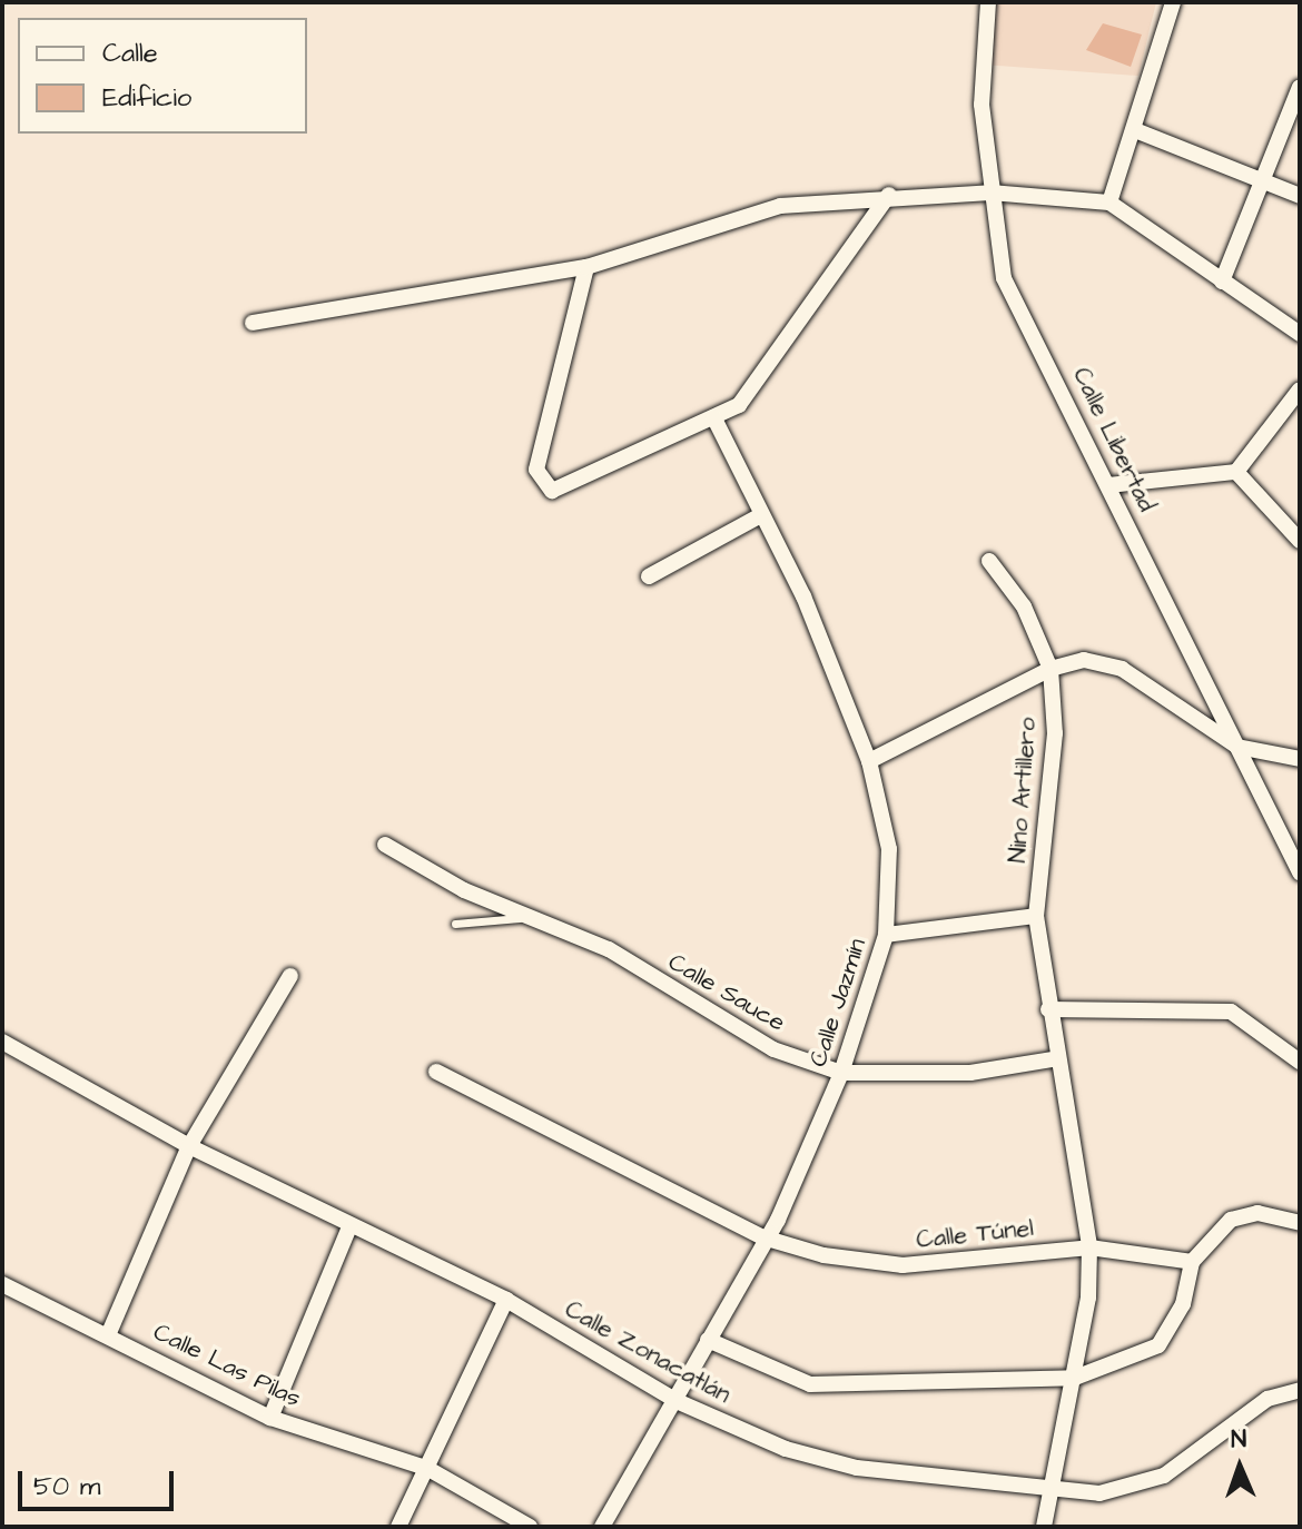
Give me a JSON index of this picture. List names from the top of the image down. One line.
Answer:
{"streets":{"street":["Calle Libertad","Nino Artillero","Calle Sauce","Calle Jazmín","Calle Túnel","Calle Zonacatlán","Calle Las Pilas"]},"crossings":[["Nino Artillero","Calle Sauce"],["Nino Artillero","Calle Túnel"],["Nino Artillero","Calle Zonacatlán"],["Calle Sauce","Calle Jazmín"],["Calle Jazmín","Calle Túnel"],["Calle Jazmín","Calle Zonacatlán"]],"legend":["Calle","Edificio"],"scale_bar":"50 m","north":"top"}
